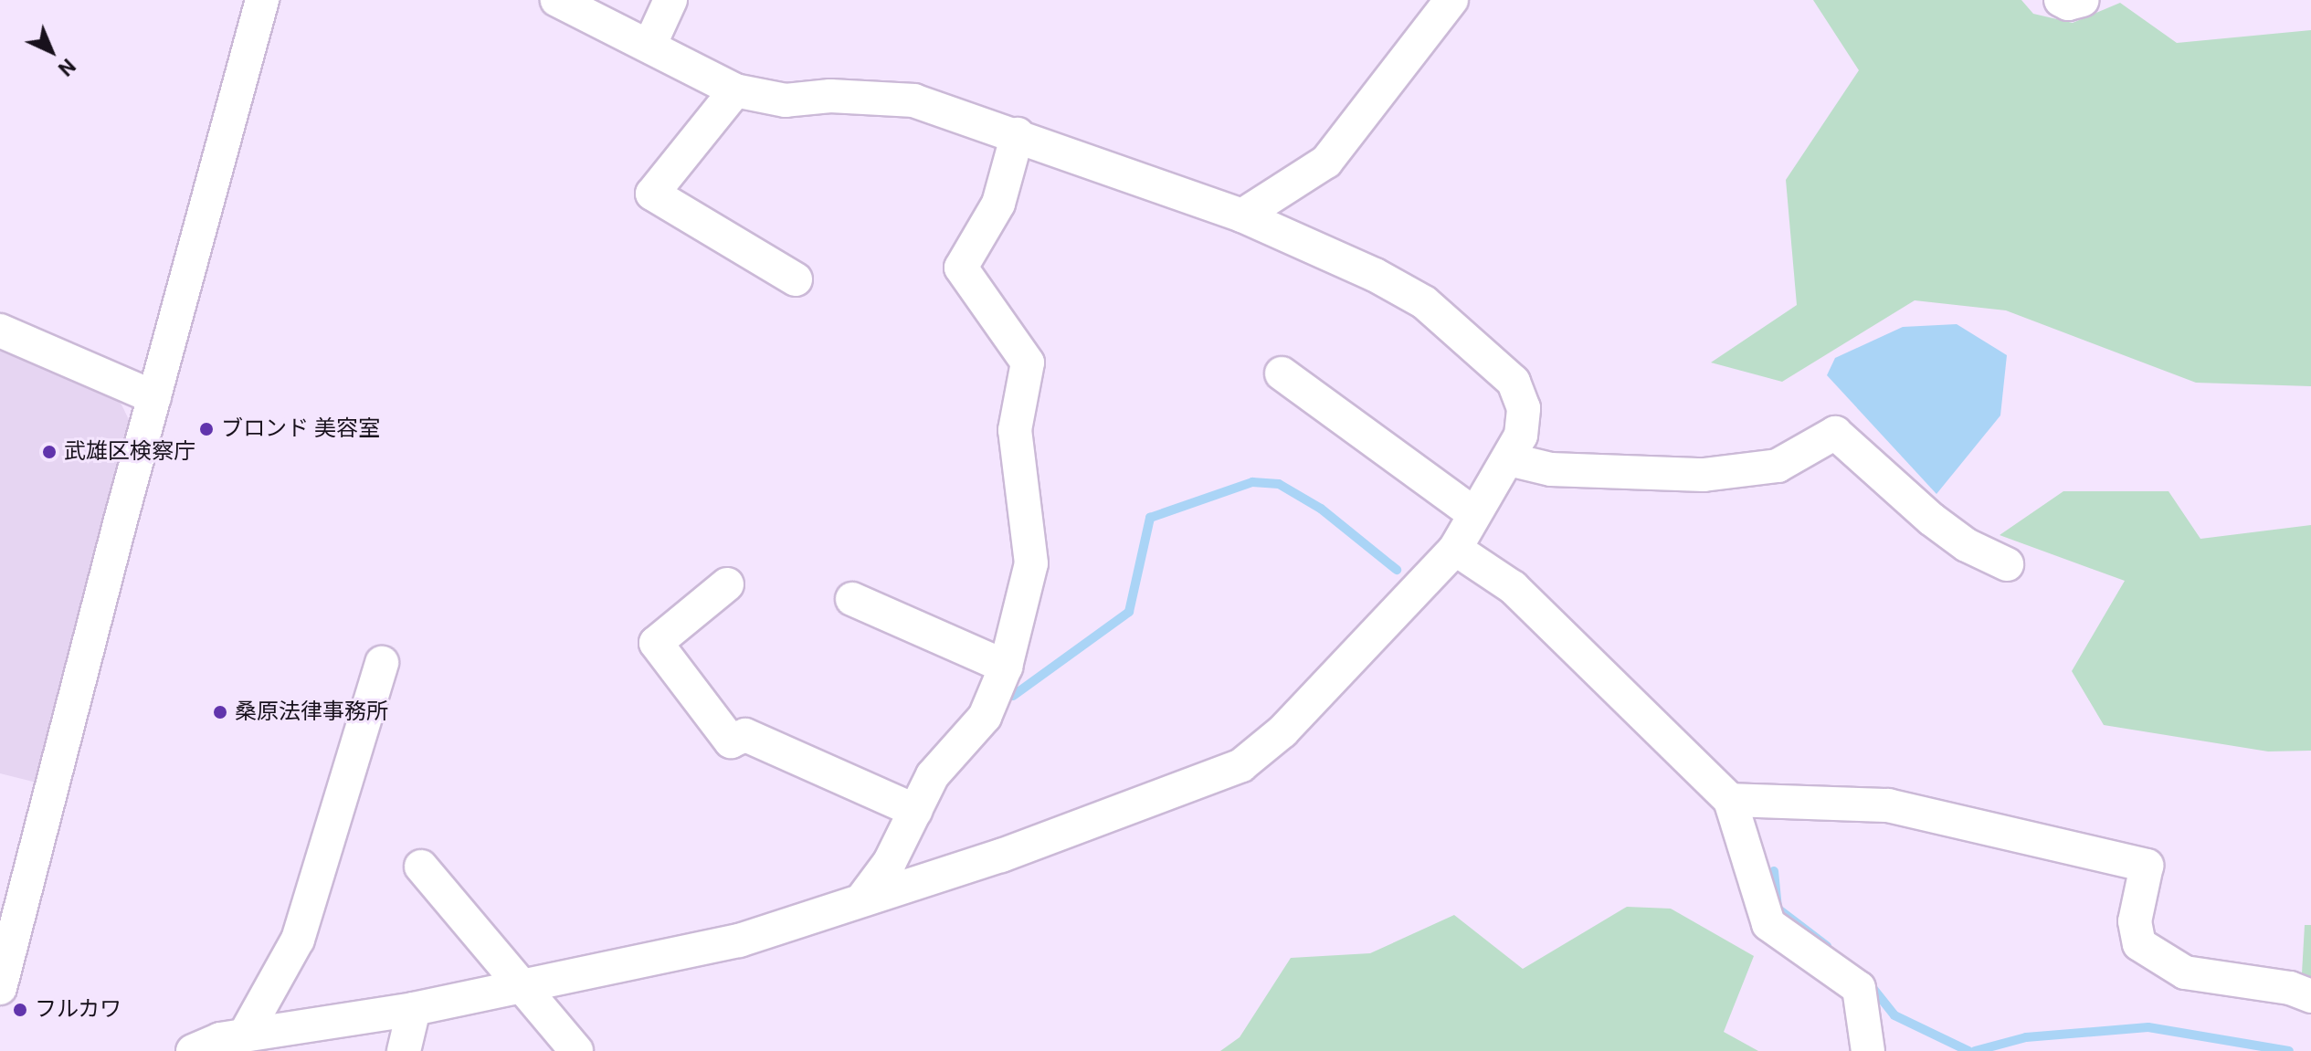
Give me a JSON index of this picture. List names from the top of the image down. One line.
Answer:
{"places":["ブロンド 美容室","武雄区検察庁","桑原法律事務所","フルカワ"],"north":"bottom right"}
